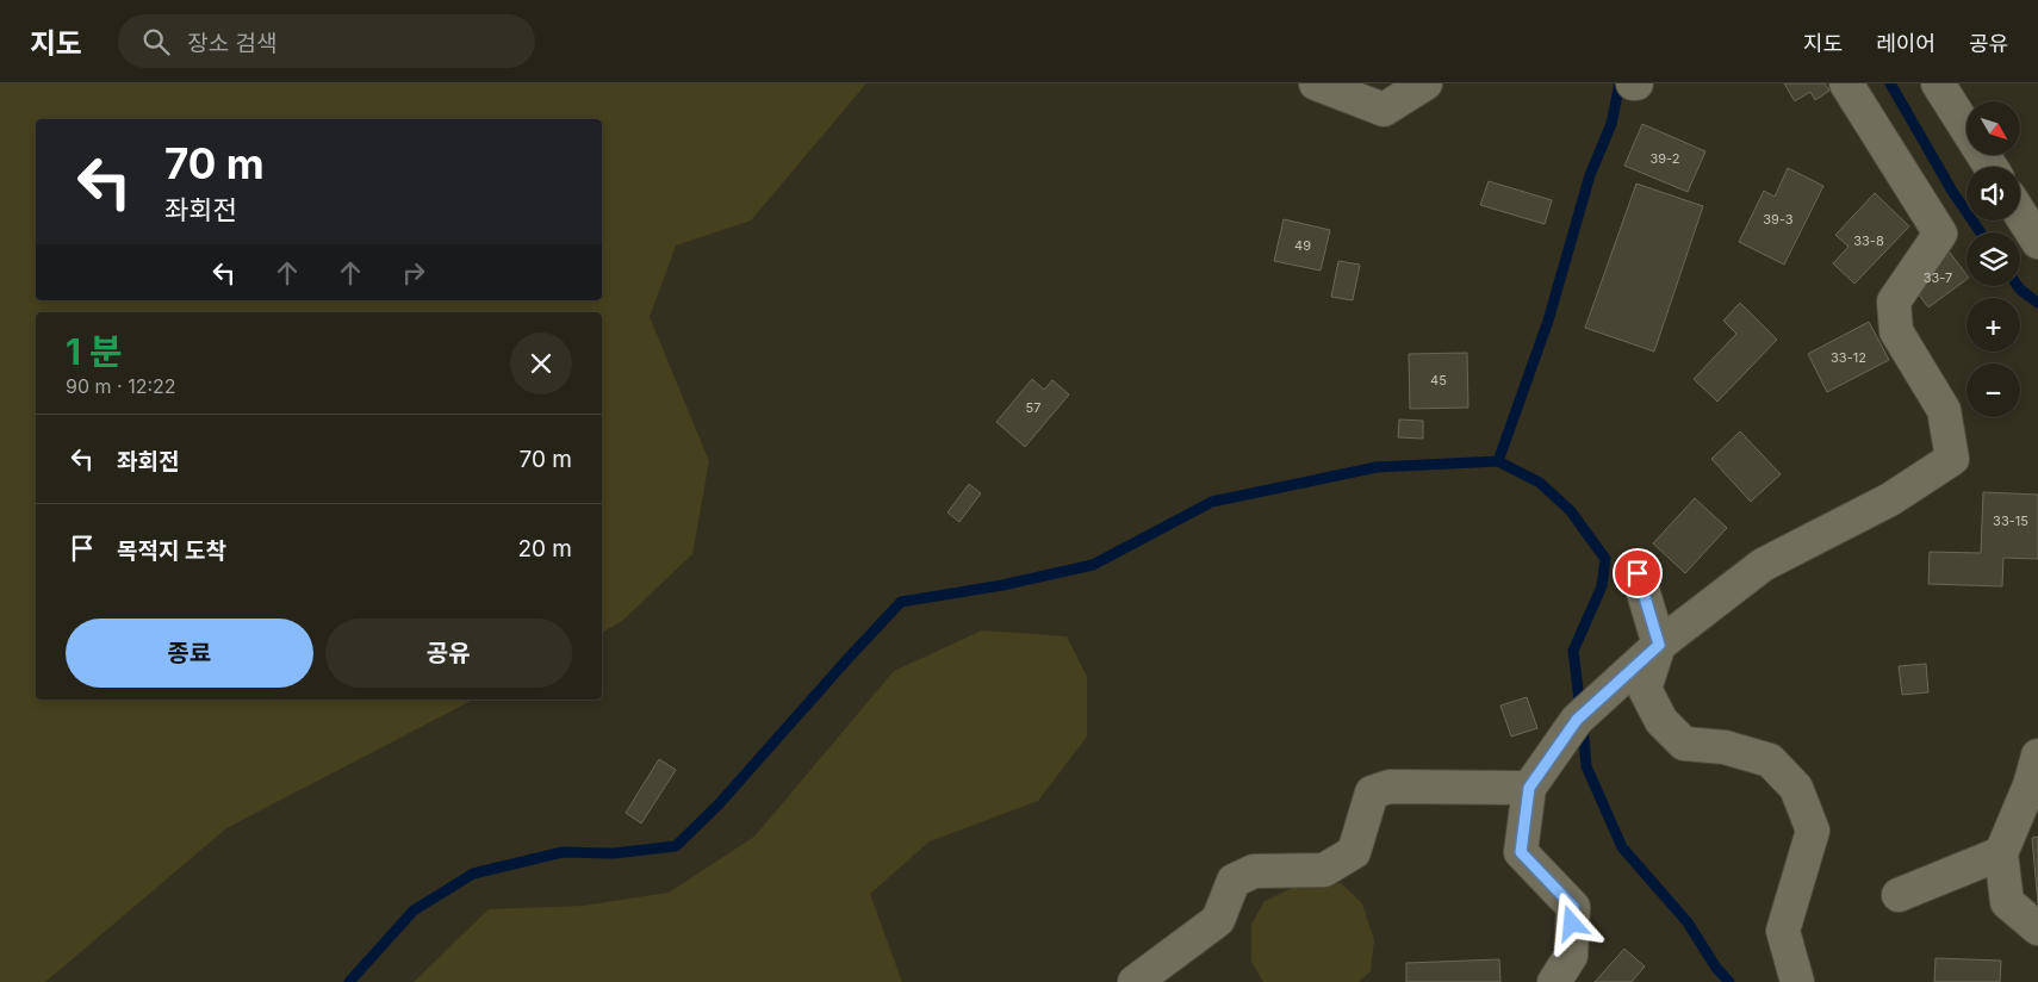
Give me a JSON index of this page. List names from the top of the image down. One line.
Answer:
{"house_numbers":["39-2","39-3","33-8","49","33-7","33-12","45","57","33-15"],"north":"bottom right","page":{"header":"지도","search":"장소 검색","nav":["지도","레이어","공유"],"map_buttons":["+","−"],"turn":["70 m","좌회전"],"heading":["1 분","90 m · 12:22"],"list":[{"name":"좌회전","value":"70 m"},{"name":"목적지 도착","value":"20 m"}],"buttons":["종료","공유"]}}
